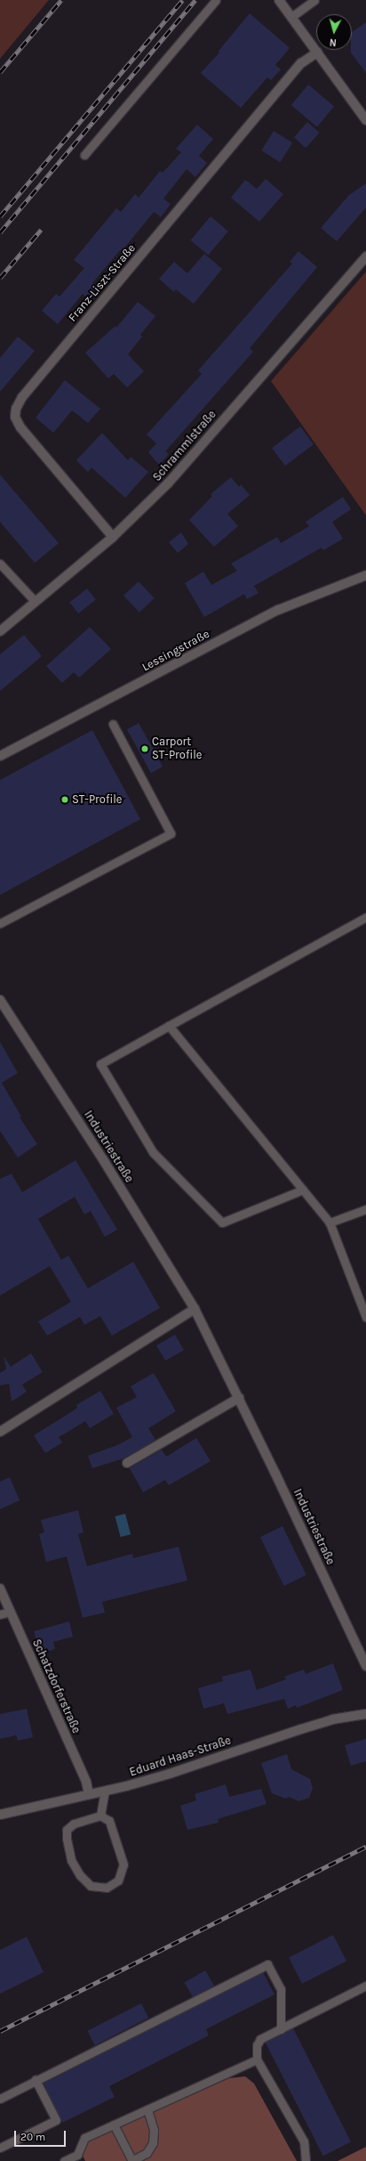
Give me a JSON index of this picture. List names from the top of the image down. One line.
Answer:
{"streets":{"street":["Franz-Liszt-Straße","Schrammlstraße","Lessingstraße","Industriestraße","Schatzdorferstraße","Eduard Haas-Straße"]},"crossings":[["Franz-Liszt-Straße","Schrammlstraße"],["Schatzdorferstraße","Eduard Haas-Straße"]],"places":["Carport ST-Profile","ST-Profile"],"scale_bar":"20 m","north":"bottom"}
